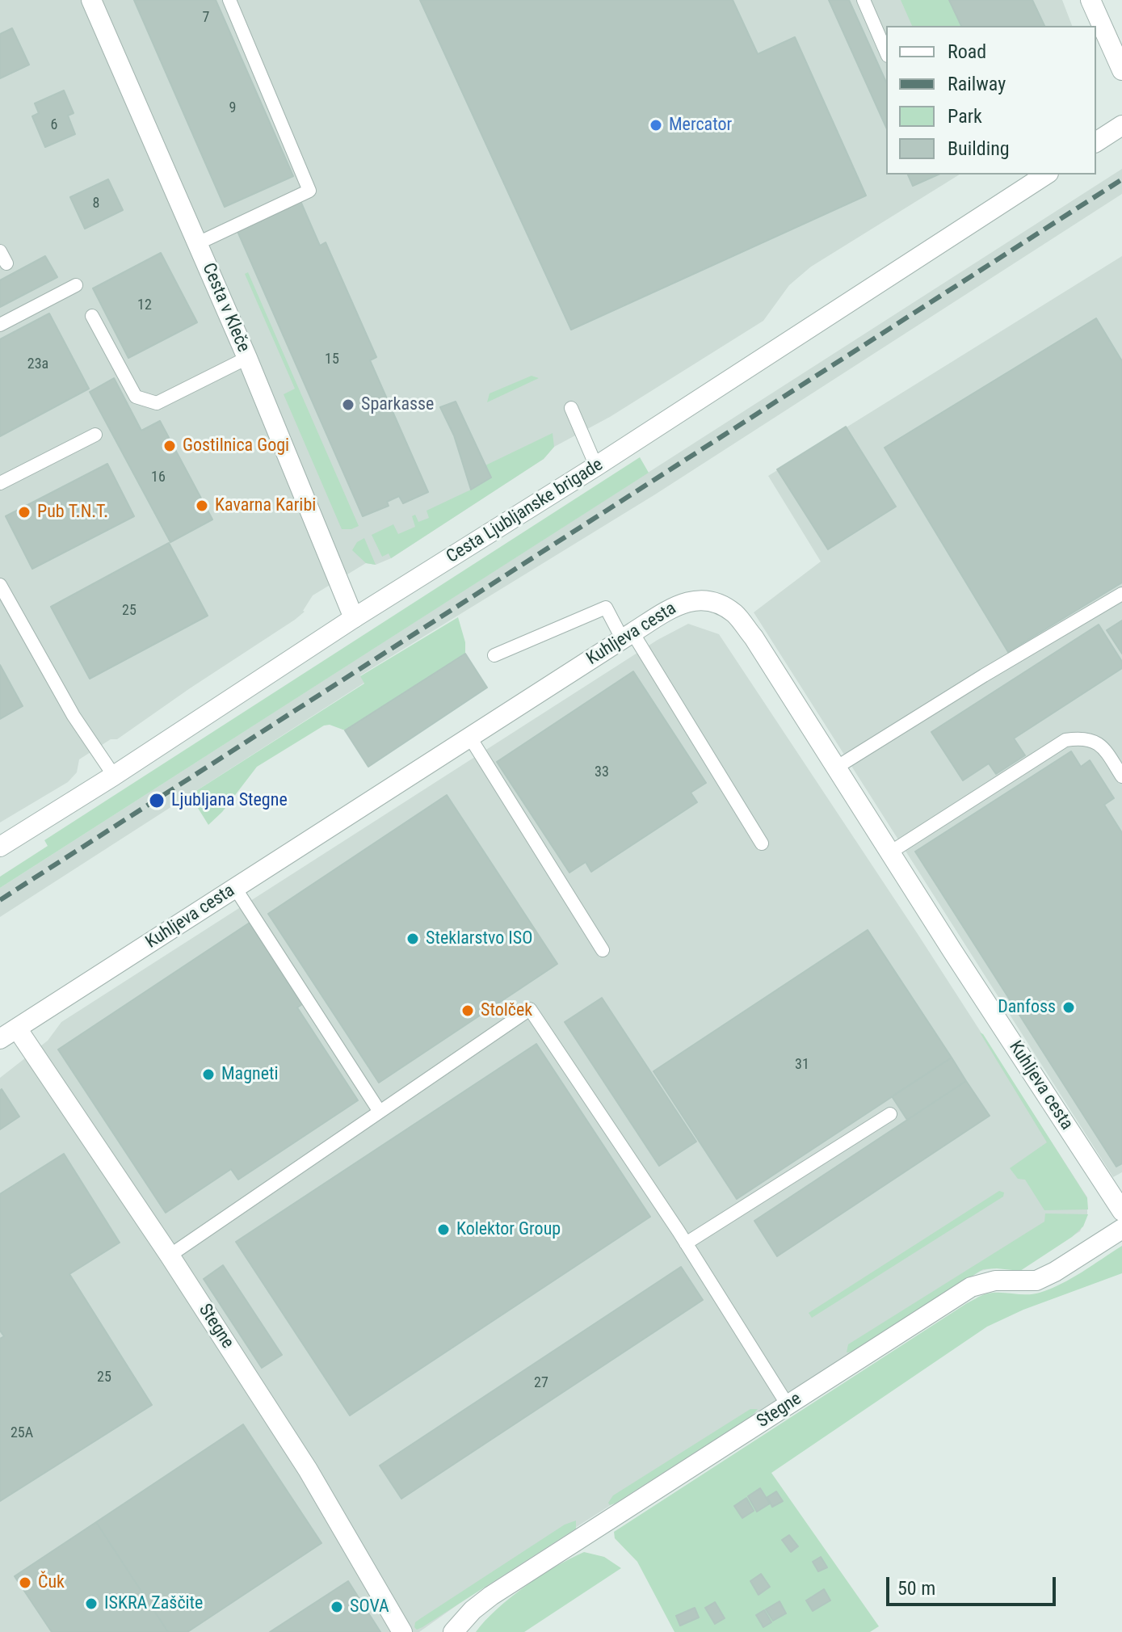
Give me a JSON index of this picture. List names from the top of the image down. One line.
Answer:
{"streets":{"street":["Cesta v Kleče","Cesta Ljubljanske brigade","Kuhljeva cesta","Stegne"]},"crossings":[["Cesta v Kleče","Cesta Ljubljanske brigade"],["Kuhljeva cesta","Stegne"]],"places":["Mercator","Sparkasse","Gostilnica Gogi","Kavarna Karibi","Pub T.N.T.","Ljubljana Stegne","Steklarstvo ISO","Danfoss","Stolček","Magneti","Kolektor Group","Čuk","ISKRA Zaščite","SOVA"],"house_numbers":["7","9","6","8","12","15","23a","16","25","33","31","25","27","25A"],"legend":["Road","Railway","Park","Building"],"scale_bar":"50 m"}
